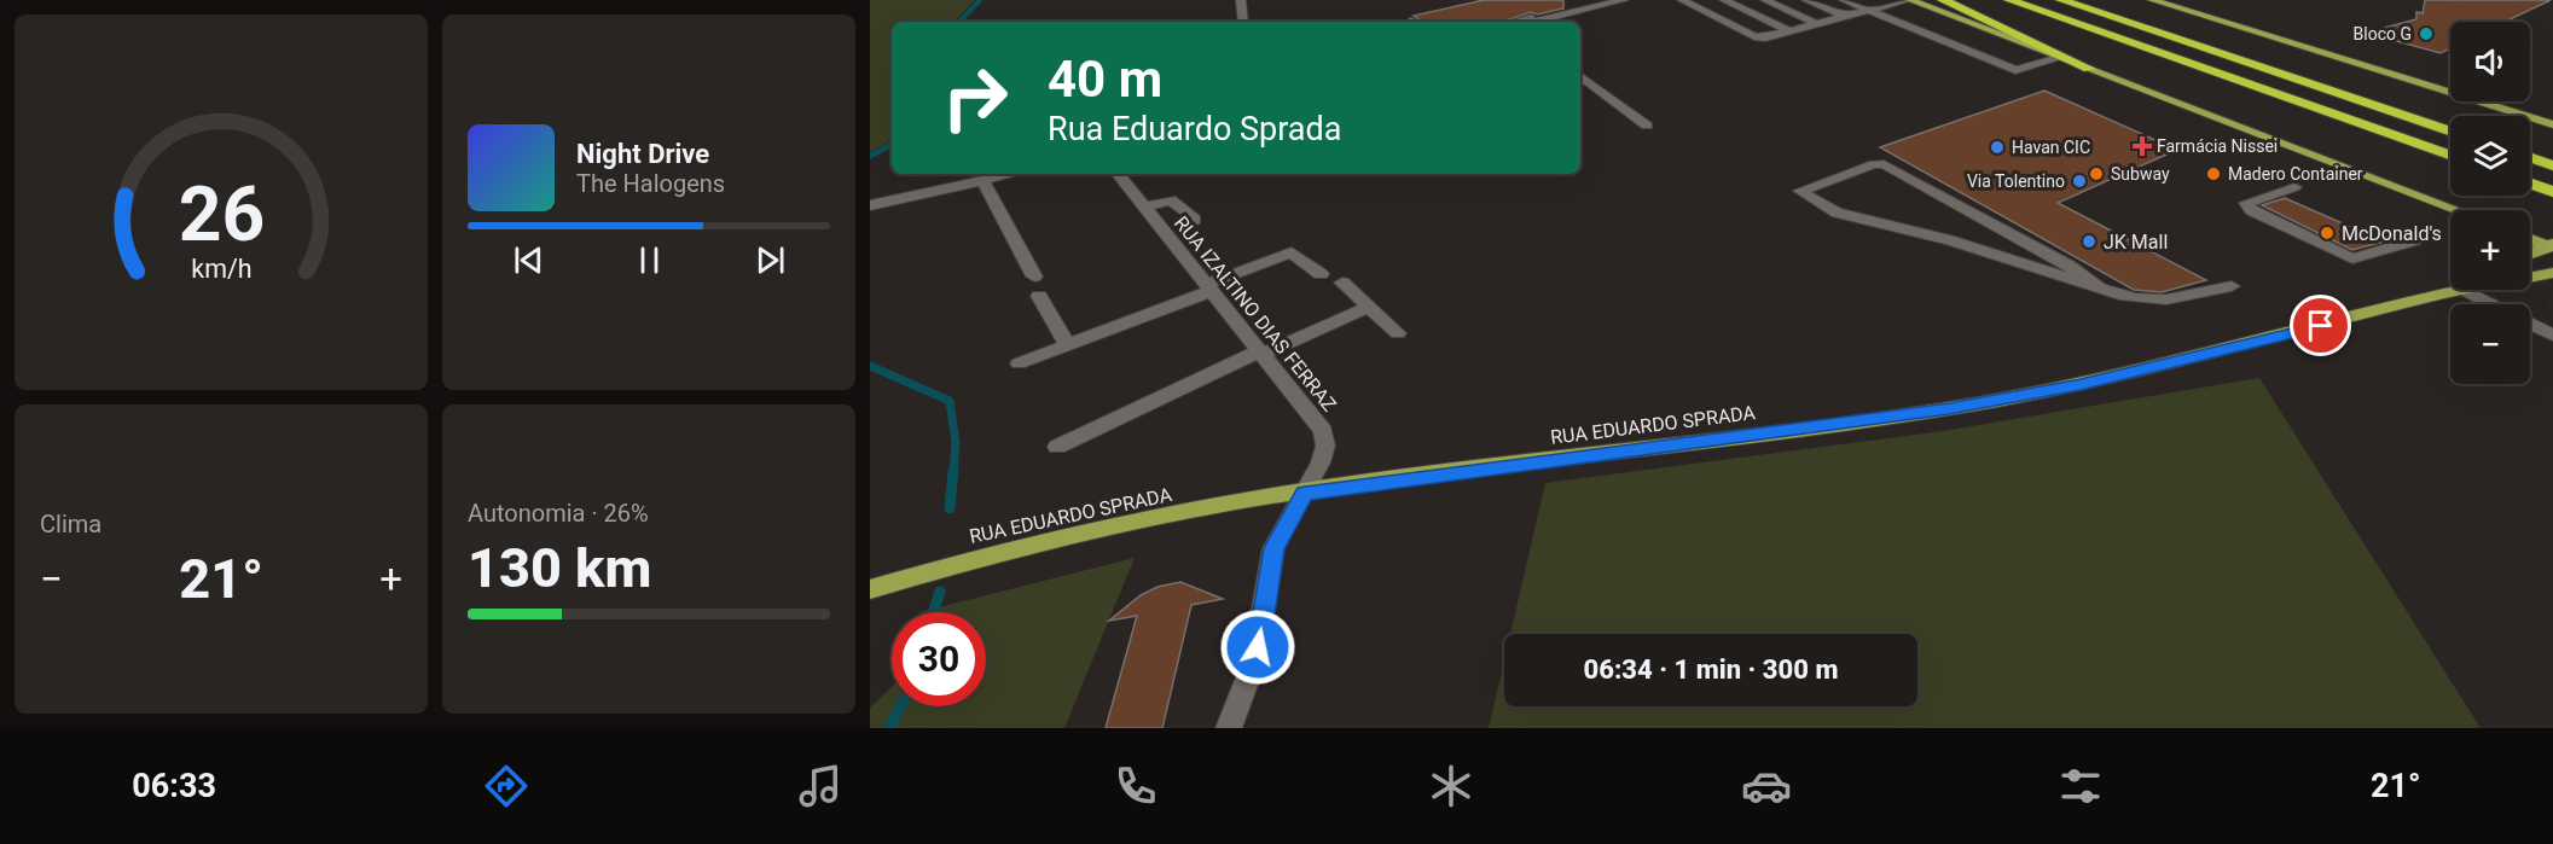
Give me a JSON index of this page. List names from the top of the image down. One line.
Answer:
{"streets":{"main road":["RUA EDUARDO SPRADA"],"street":["RUA IZALTINO DIAS FERRAZ"]},"crossings":[["RUA IZALTINO DIAS FERRAZ","RUA EDUARDO SPRADA"]],"places":{"other":["Bloco G","Havan CIC","Subway","Madero Container","Via Tolentino","McDonald's","JK Mall"],"health":["Farmácia Nissei"]},"page":{"map_buttons":["+","−"],"turn":["40 m","Rua Eduardo Sprada"],"song":["Night Drive","The Halogens"],"tile":["Clima",["Autonomia · 26%","130 km"]],"heat":["−","21°","+"],"limit":"30","trip":"06:34 · 1 min · 300 m","tabs":["06:33","21°"],"gauge":["26","km/h"]}}
